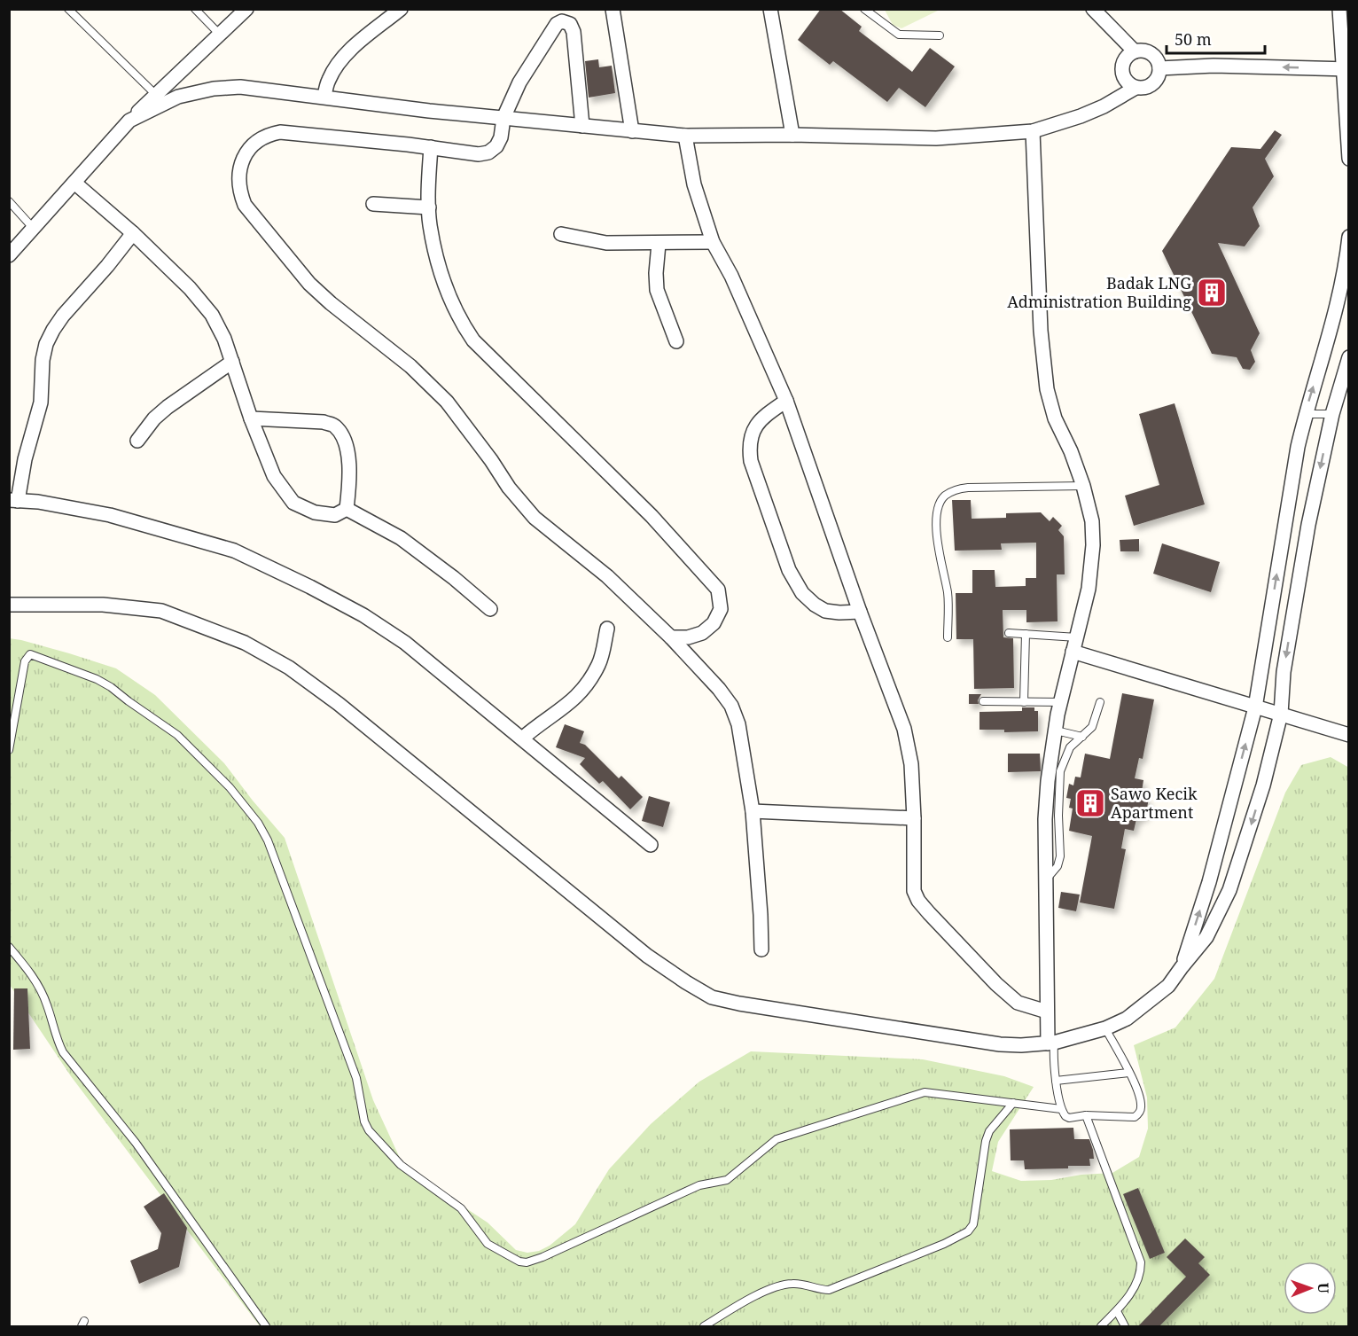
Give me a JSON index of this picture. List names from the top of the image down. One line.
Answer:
{"places":{"building":["Badak LNG Administration Building","Sawo Kecik Apartment"]},"scale_bar":"50 m","north":"right"}
